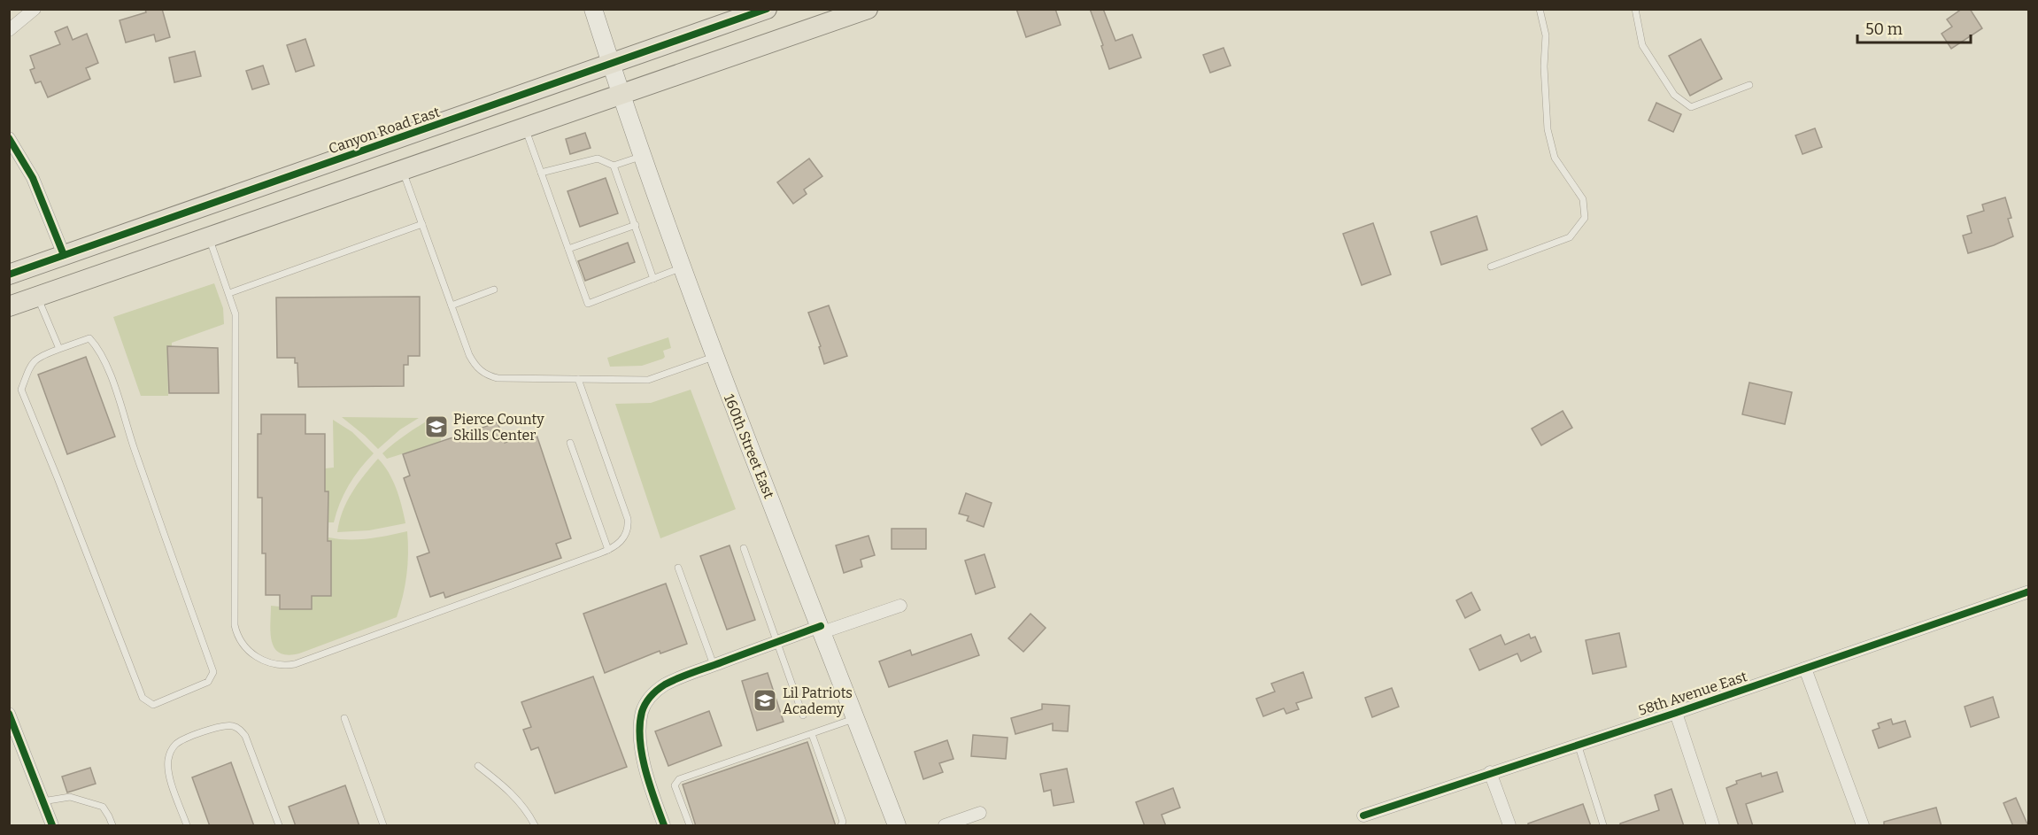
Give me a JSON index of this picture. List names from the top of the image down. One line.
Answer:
{"streets":{"main road":["Canyon Road East","160th Street East"],"street":["58th Avenue East"]},"crossings":[["Canyon Road East","160th Street East"]],"places":{"school or university":["Pierce County Skills Center","Lil Patriots Academy"]},"scale_bar":"50 m"}
